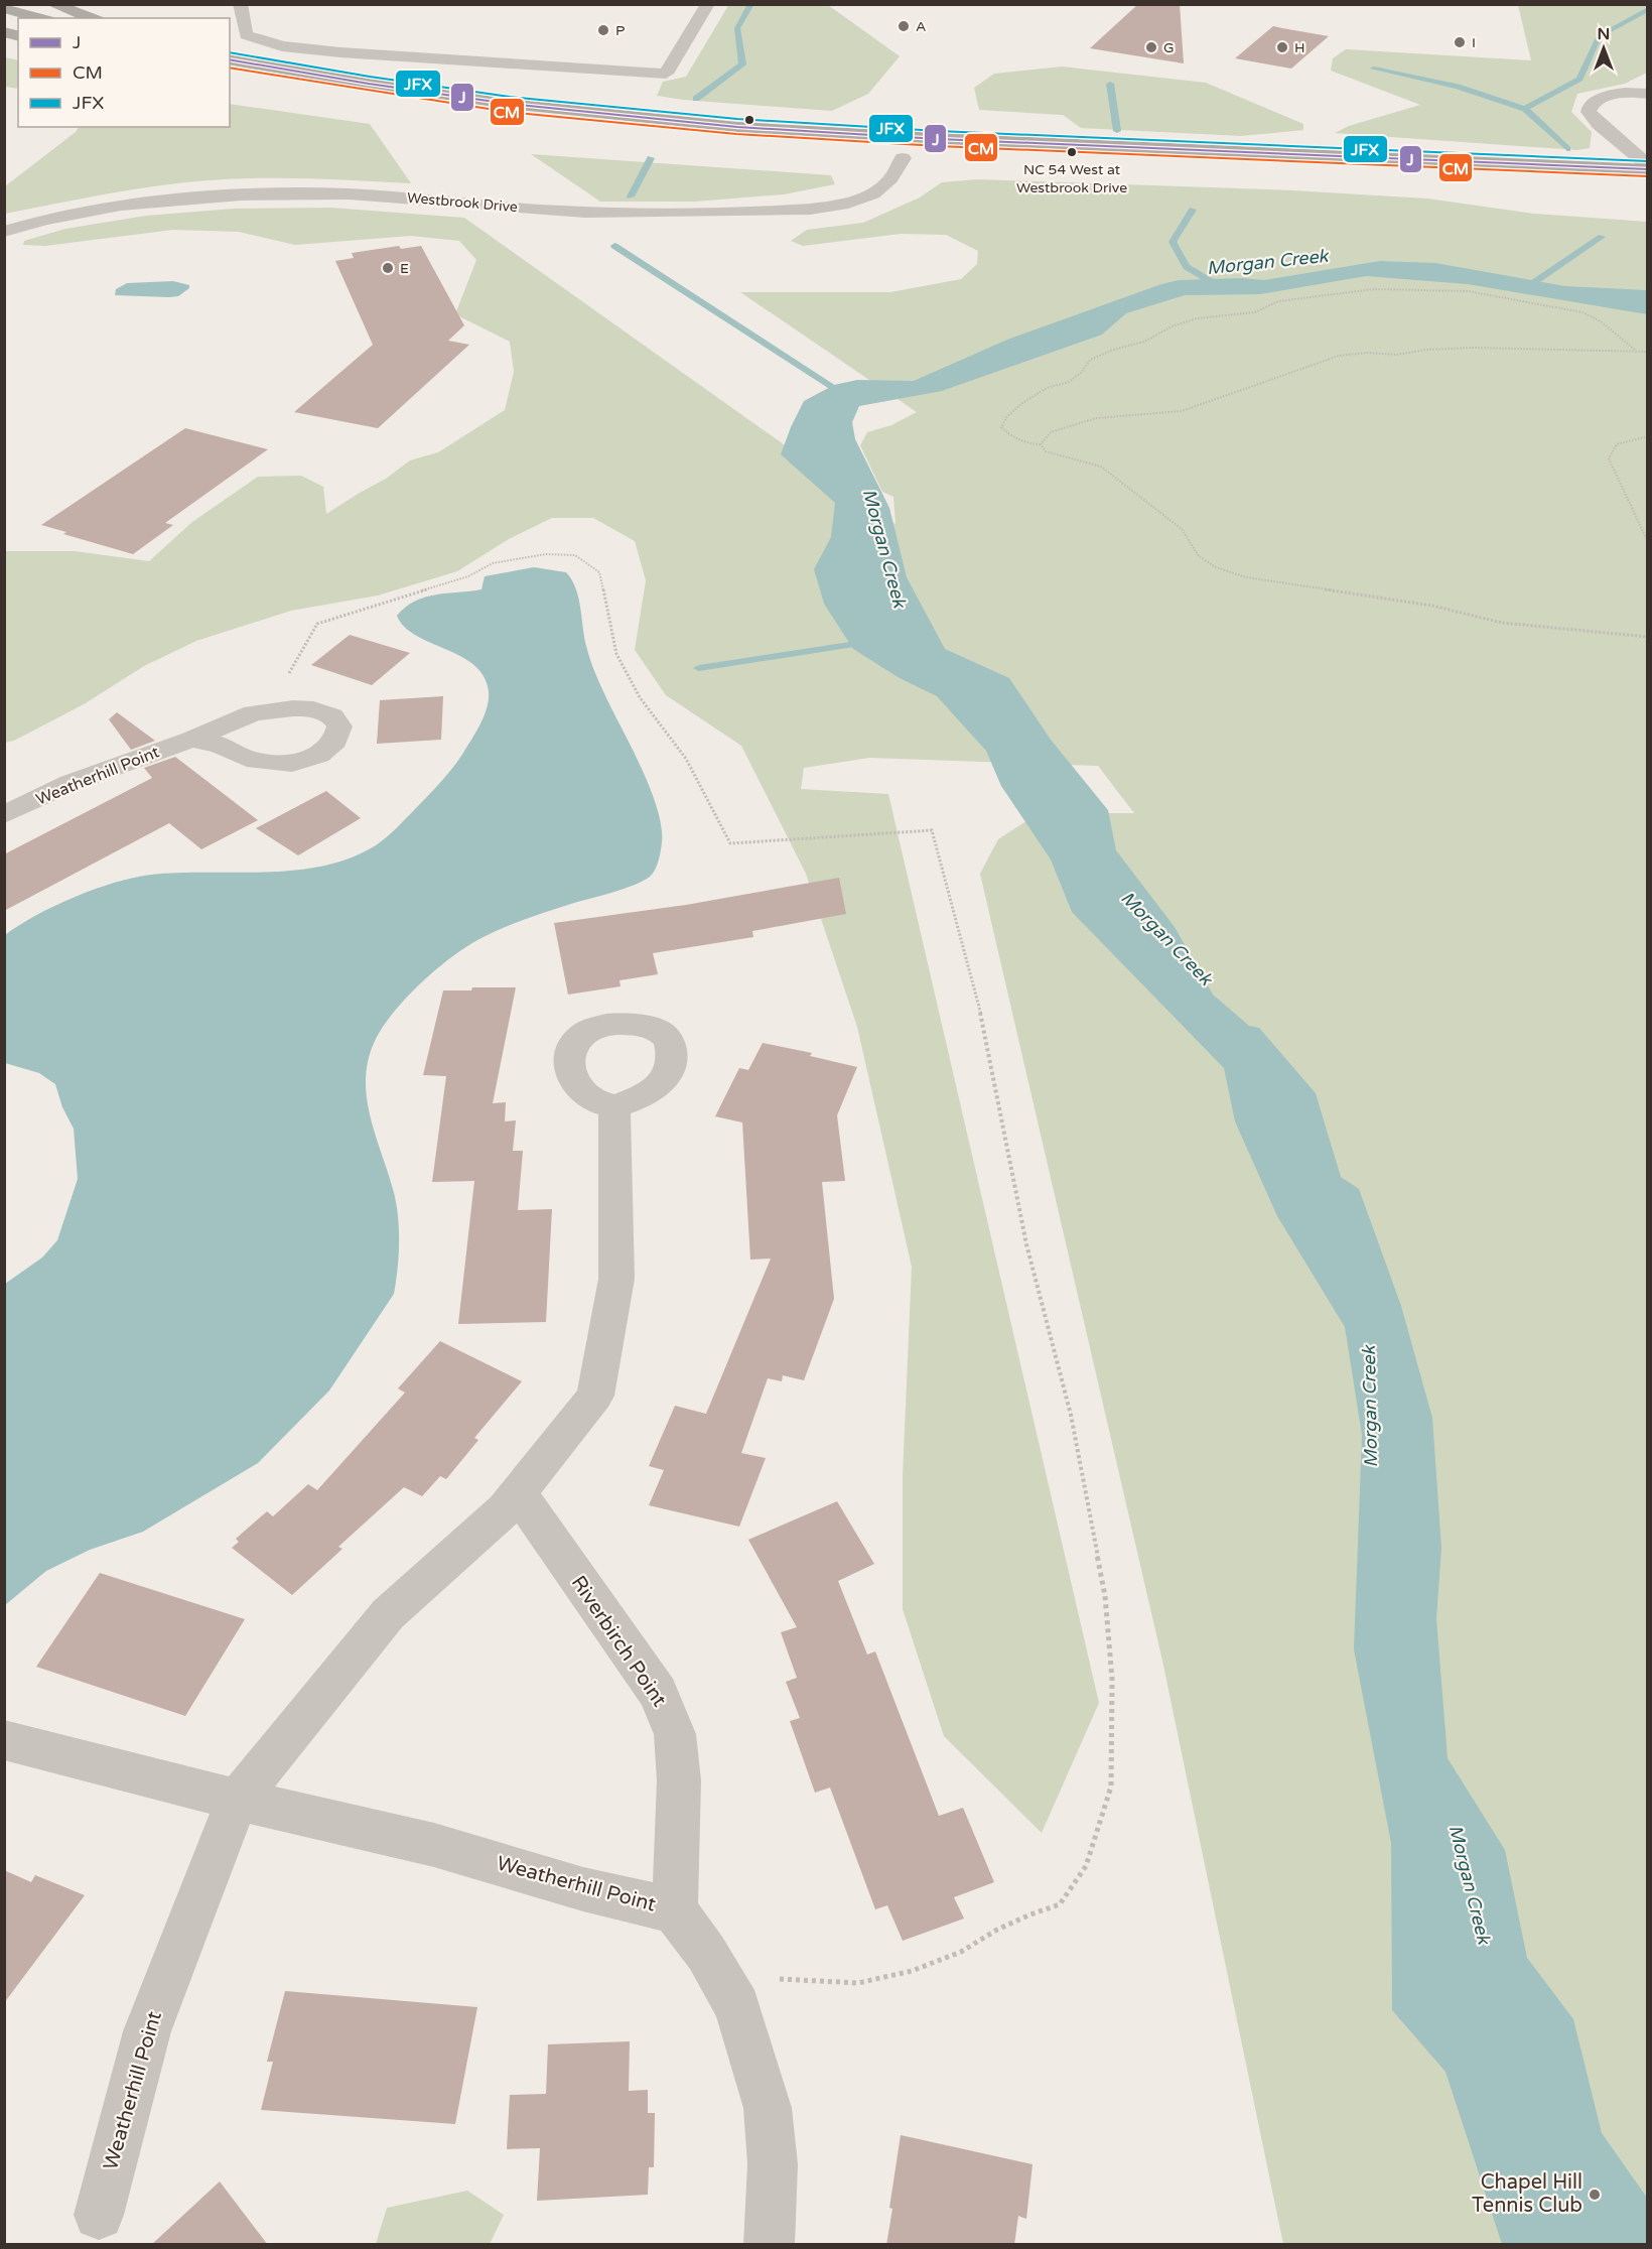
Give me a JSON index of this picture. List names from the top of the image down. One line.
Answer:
{"streets":{"street":["Westbrook Drive","Weatherhill Point","Riverbirch Point"]},"crossings":[["Weatherhill Point","Riverbirch Point"]],"water":["Morgan Creek"],"places":["A","P","I","G","H","NC 54 West at Westbrook Drive","E","Chapel Hill Tennis Club"],"lines":["transit line JFX","transit line J","transit line CM"],"legend":["J","CM","JFX"],"north":"top"}
